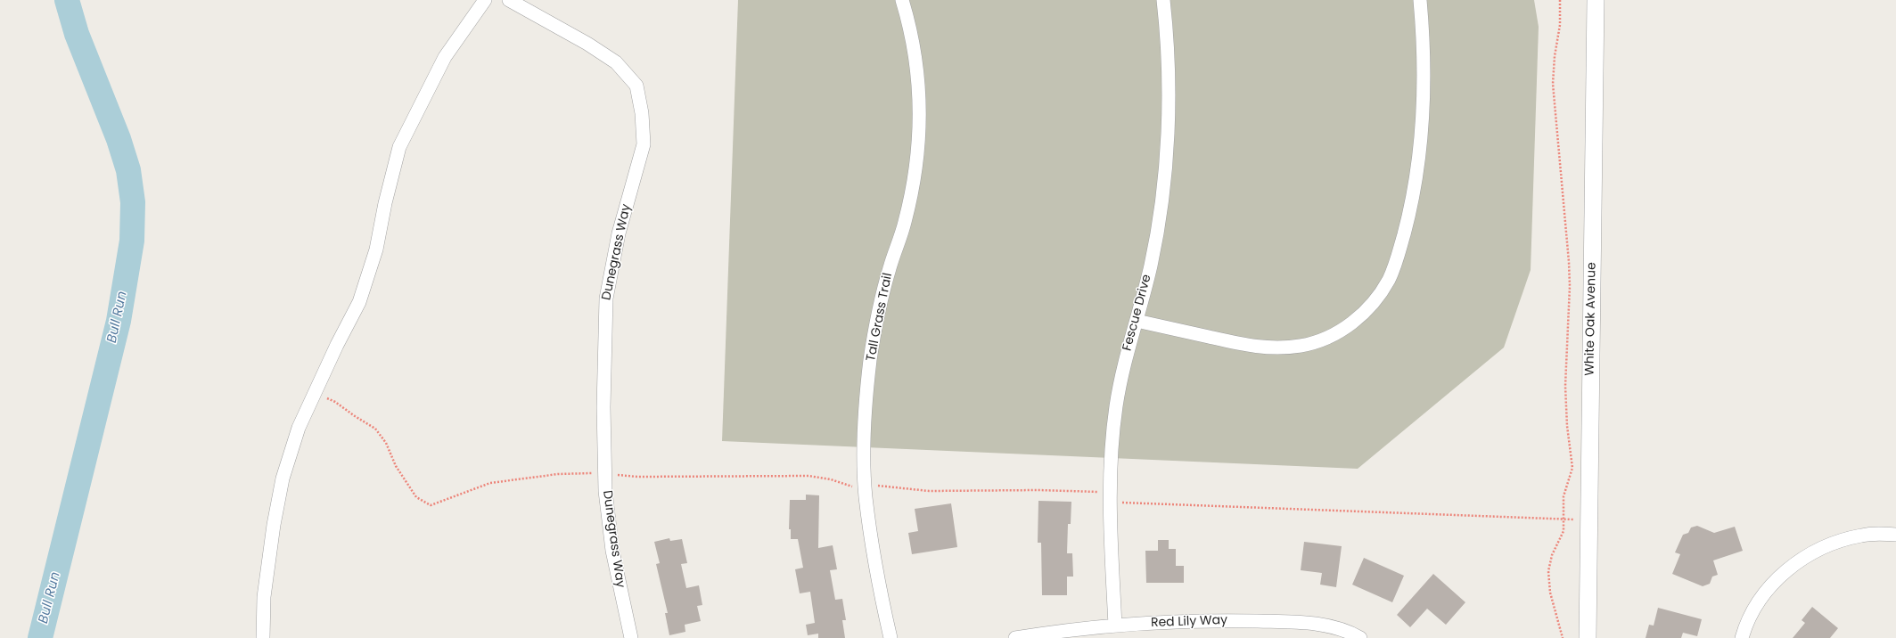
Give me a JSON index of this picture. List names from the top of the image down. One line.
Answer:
{"streets":{"street":["Dunegrass Way","Fescue Drive","Tall Grass Trail","White Oak Avenue","Red Lily Way"]},"crossings":[["Fescue Drive","Red Lily Way"]],"water":["Bull Run"]}
